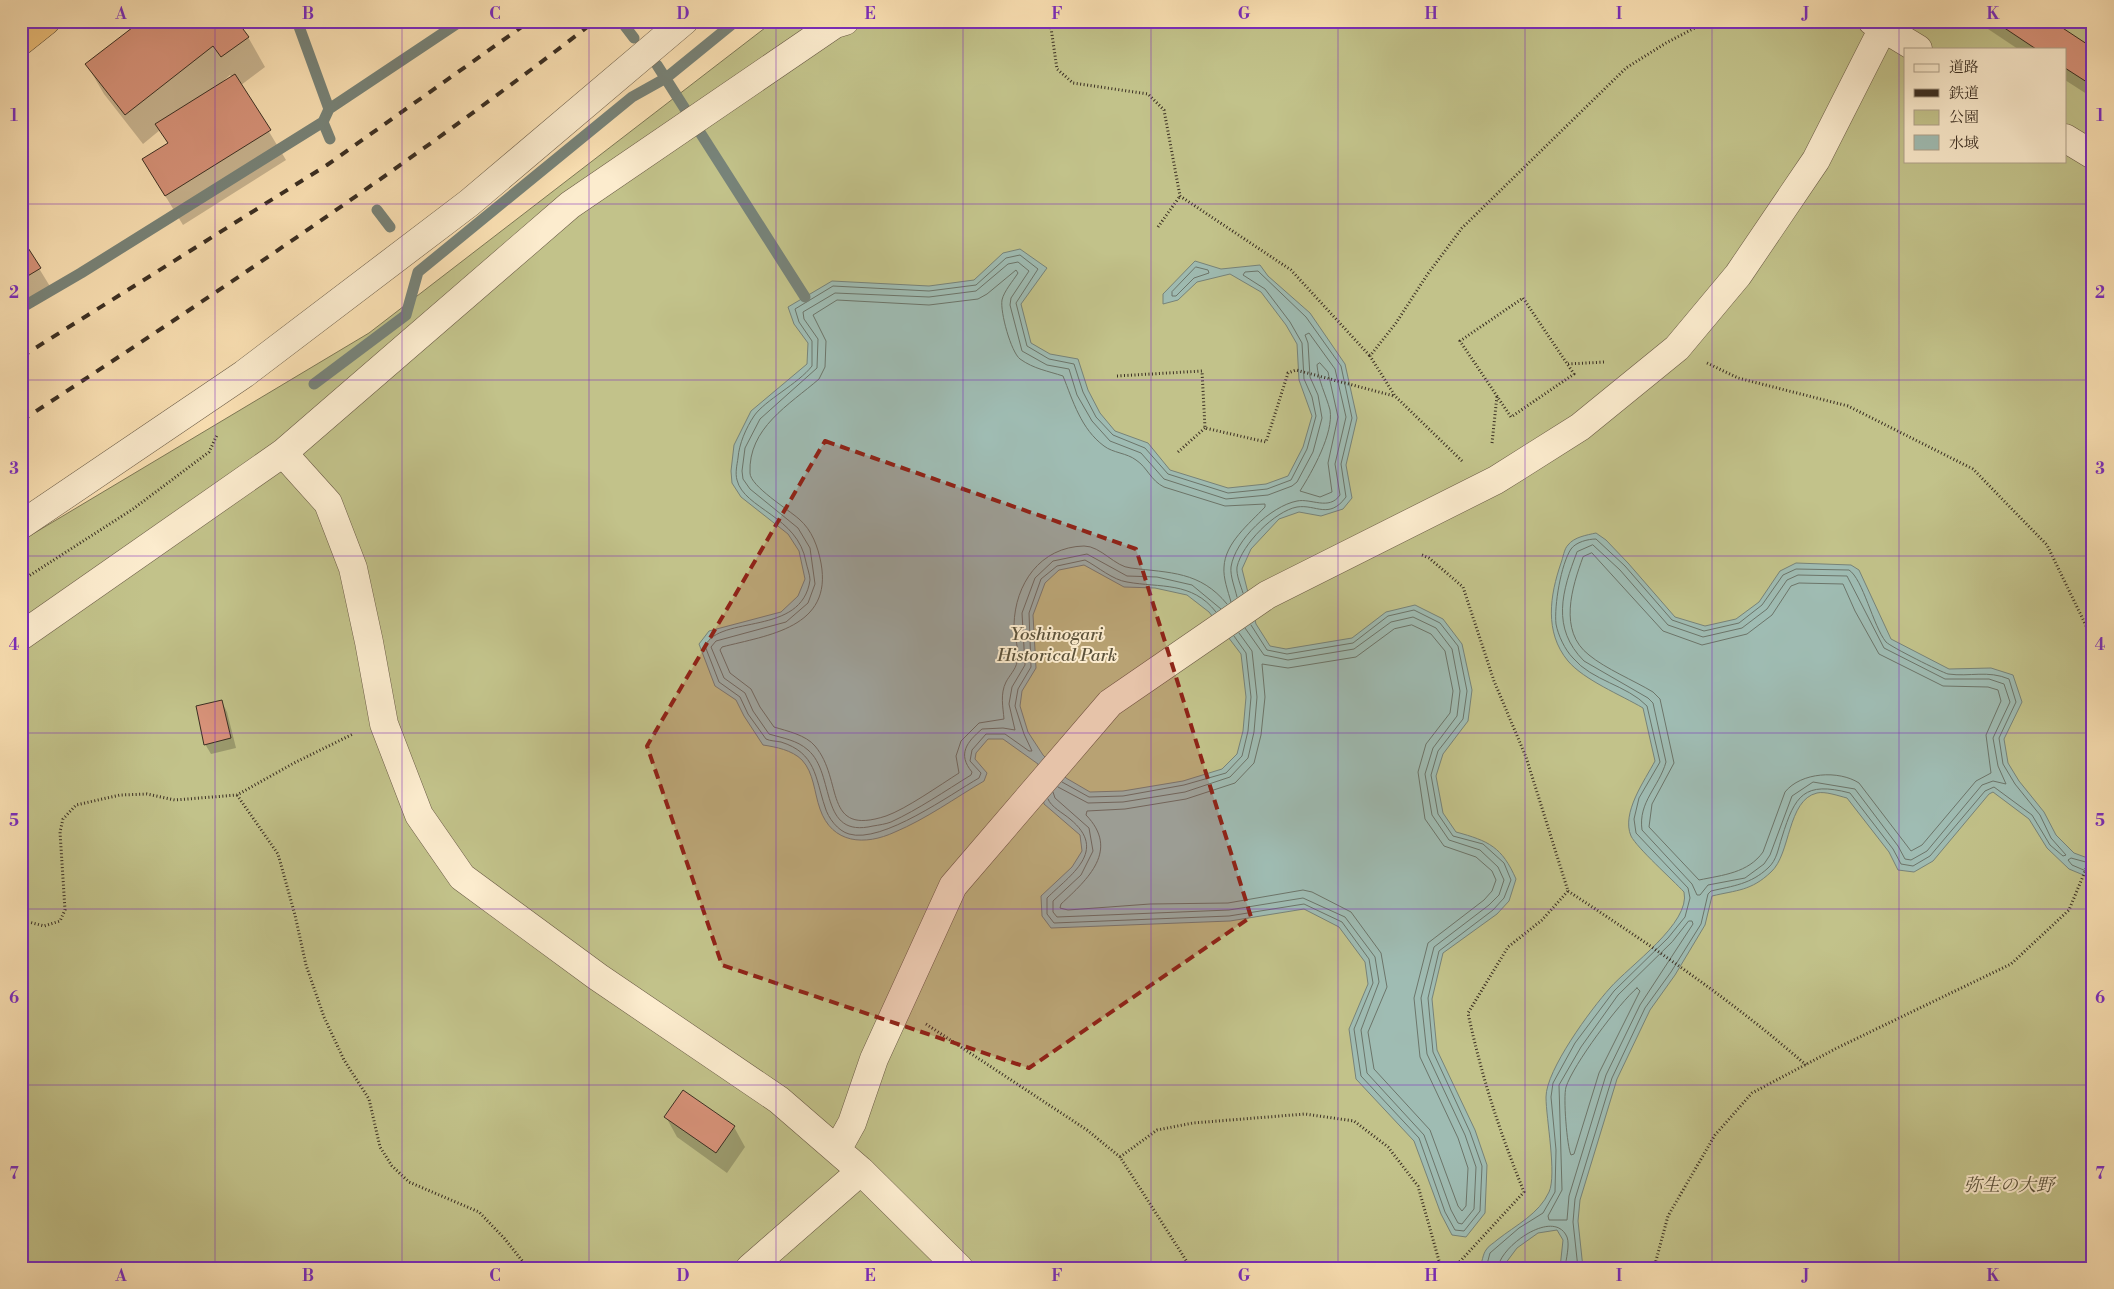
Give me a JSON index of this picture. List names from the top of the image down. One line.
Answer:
{"parks":["Yoshinogari Historical Park","弥生の大野"],"legend":["道路","鉄道","公園","水域"],"grid":{"columns":["A","B","C","D","E","F","G","H","I","J","K"],"rows":["1","2","3","4","5","6","7"]}}
